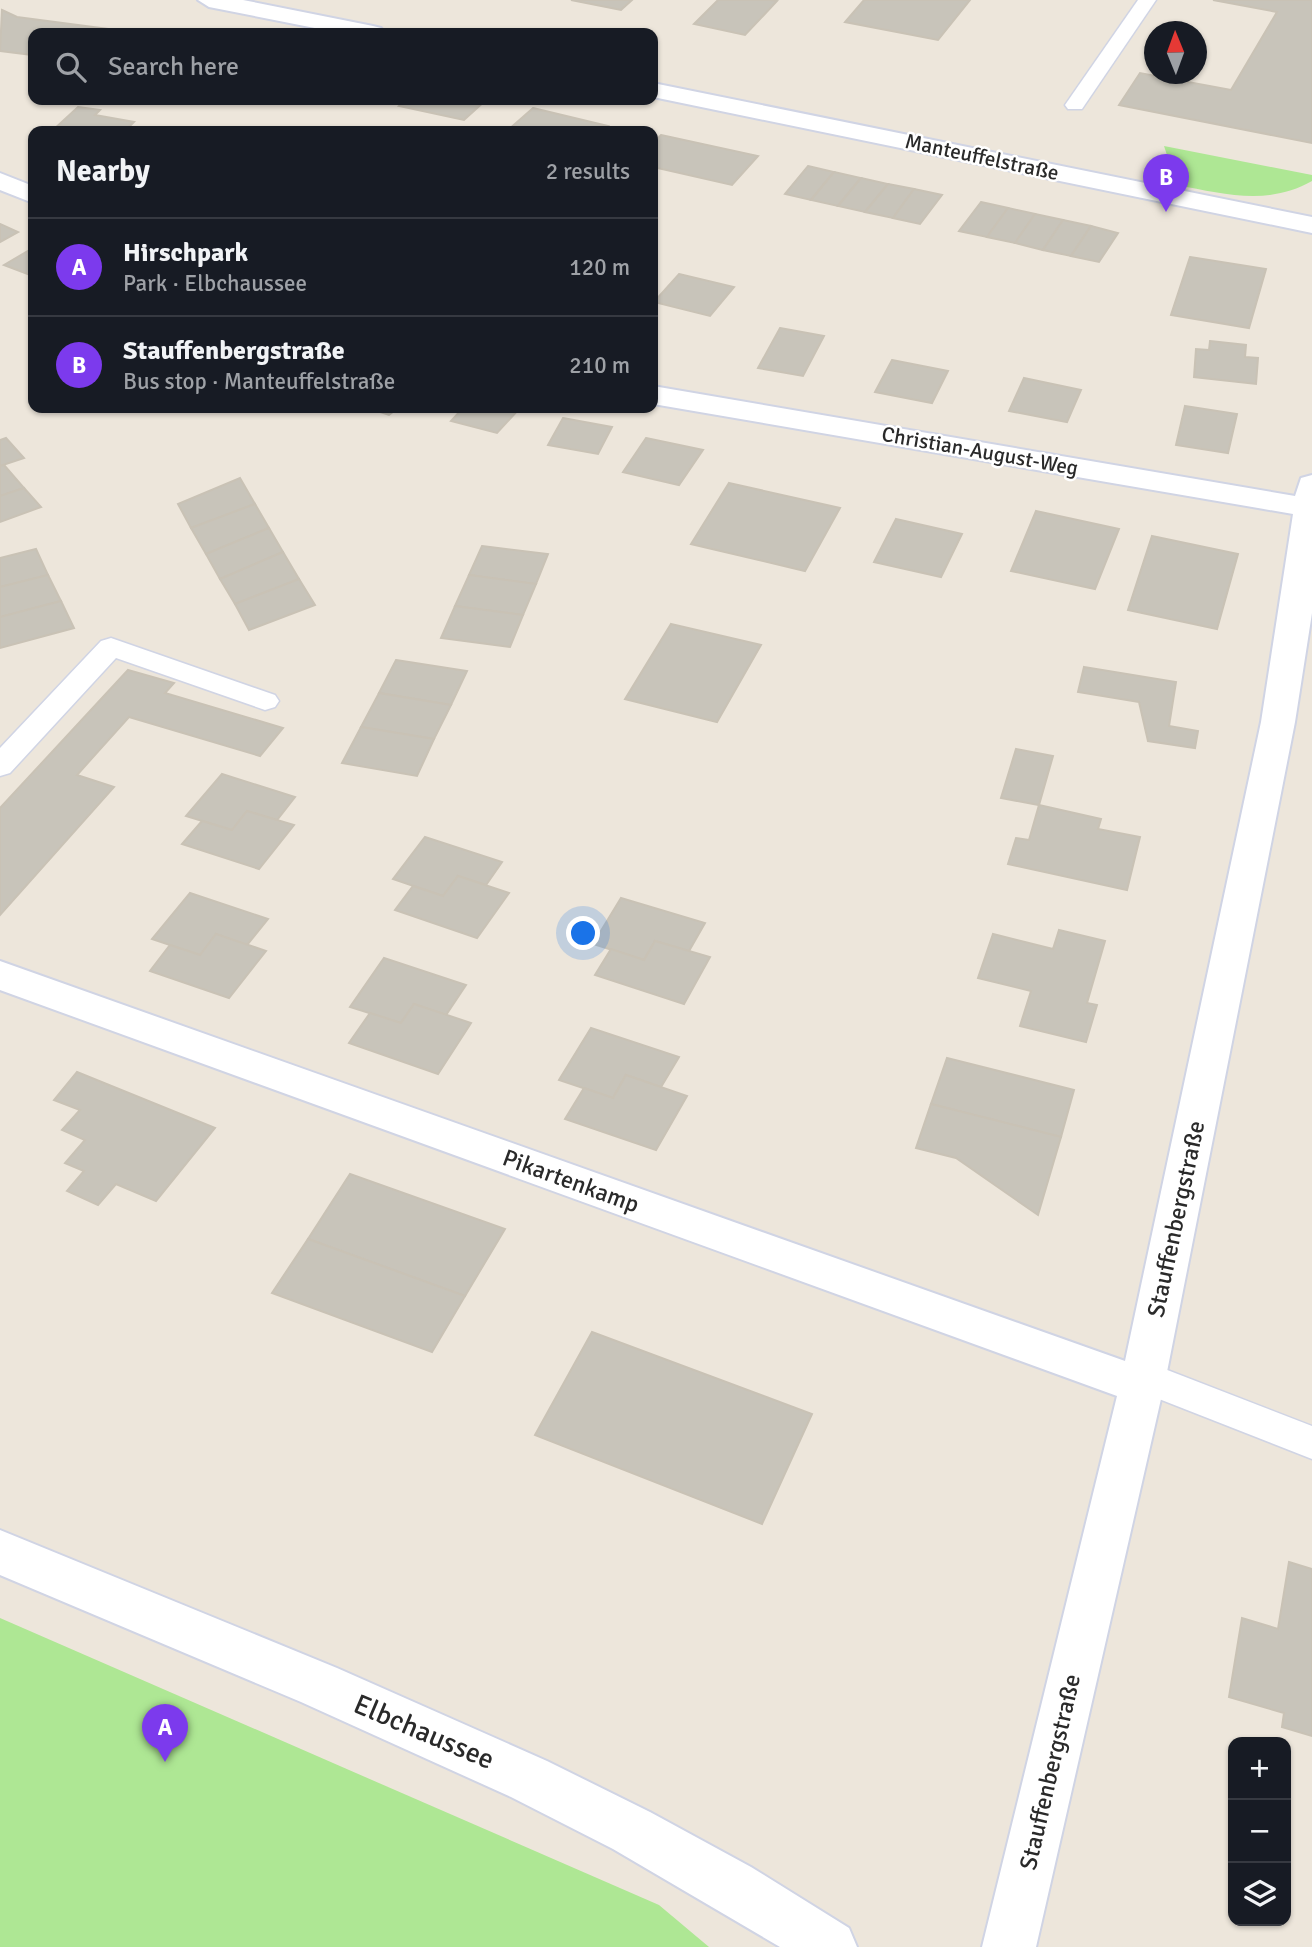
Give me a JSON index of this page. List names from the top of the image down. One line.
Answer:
{"streets":{"street":["Manteuffelstraße","Christian-August-Weg","Pikartenkamp","Stauffenbergstraße","Elbchaussee"]},"crossings":[["Christian-August-Weg","Stauffenbergstraße"],["Pikartenkamp","Stauffenbergstraße"]],"north":"top","page":{"search":"Search here","heading":["Nearby","2 results"],"pins":["B","A"],"list":[{"mark":"A","name":"Hirschpark","note":"Park · Elbchaussee","value":"120 m"},{"mark":"B","name":"Stauffenbergstraße","note":"Bus stop · Manteuffelstraße","value":"210 m"}],"map_buttons":["+","−"]}}
